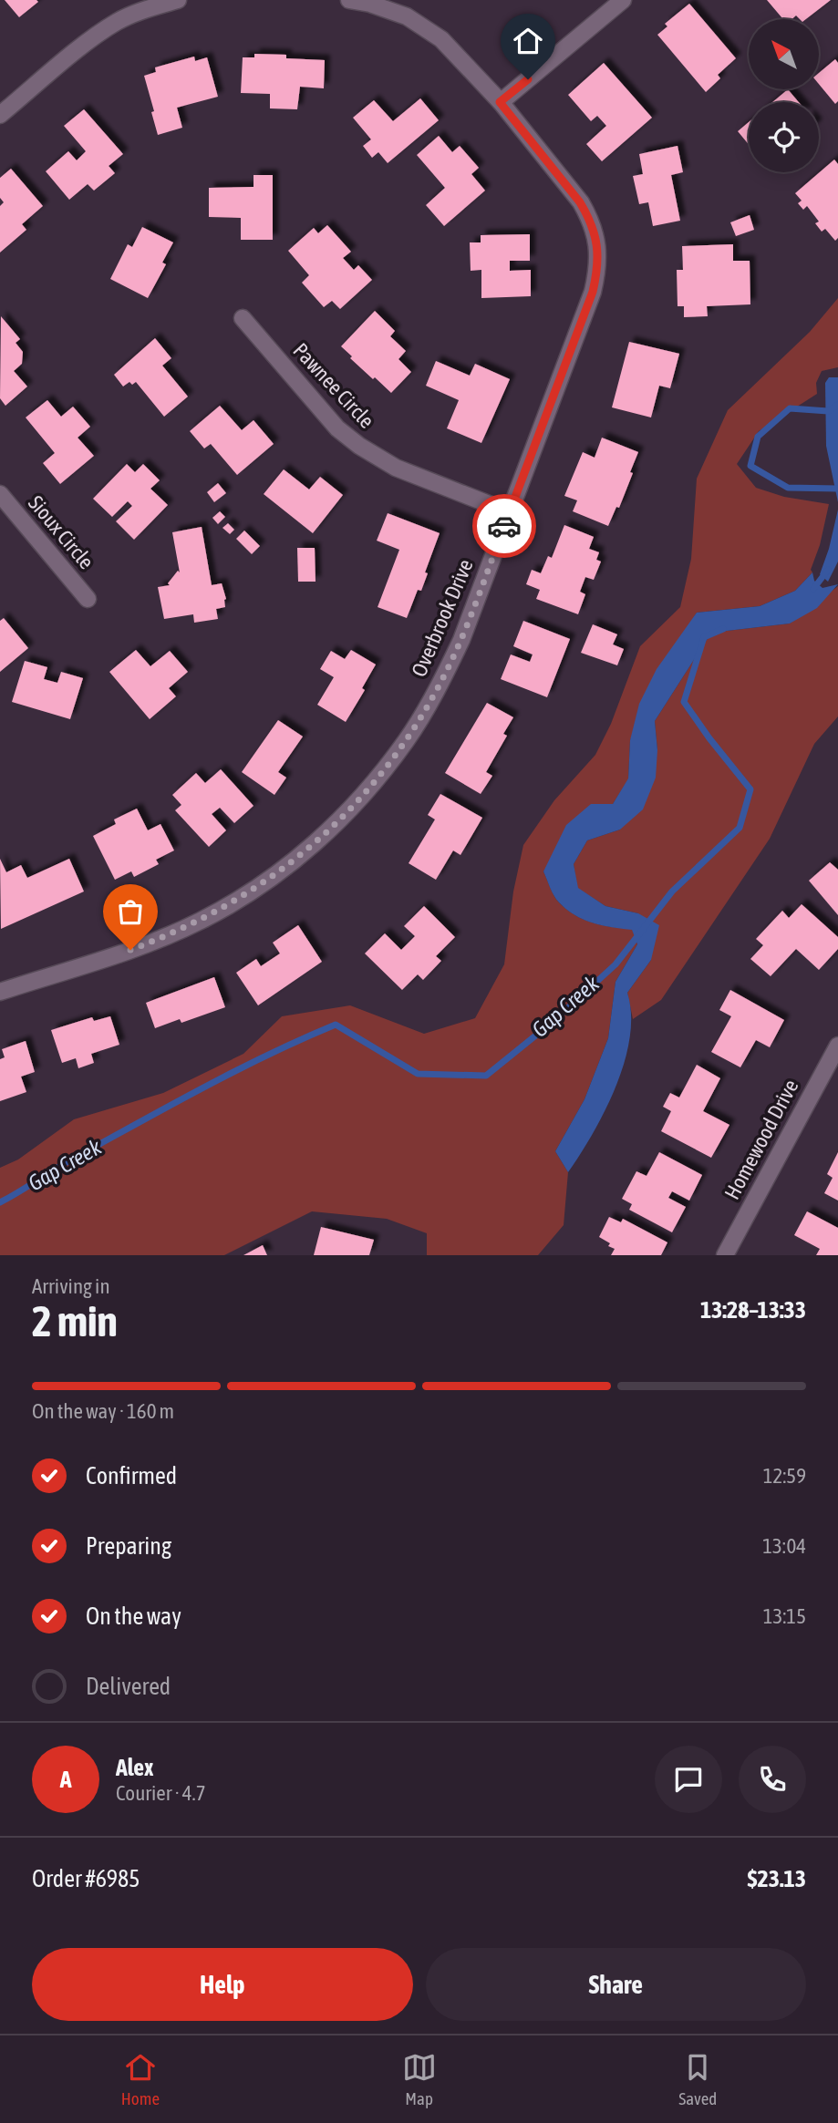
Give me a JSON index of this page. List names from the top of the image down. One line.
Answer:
{"streets":{"street":["Pawnee Circle","Sioux Circle","Overbrook Drive","Homewood Drive"]},"crossings":[["Pawnee Circle","Overbrook Drive"]],"water":["Gap Creek"],"north":"top left","page":{"heading":["2 min","Arriving in","13:28–13:33"],"panel":["Alex","Courier · 4.7","Order #6985","$23.13"],"bar":"On the way · 160 m","list":[["Confirmed","12:59"],["Preparing","13:04"],["On the way","13:15"],"Delivered"],"round":"A","buttons":["Help","Share"],"tabs":["Home","Map","Saved"]}}
